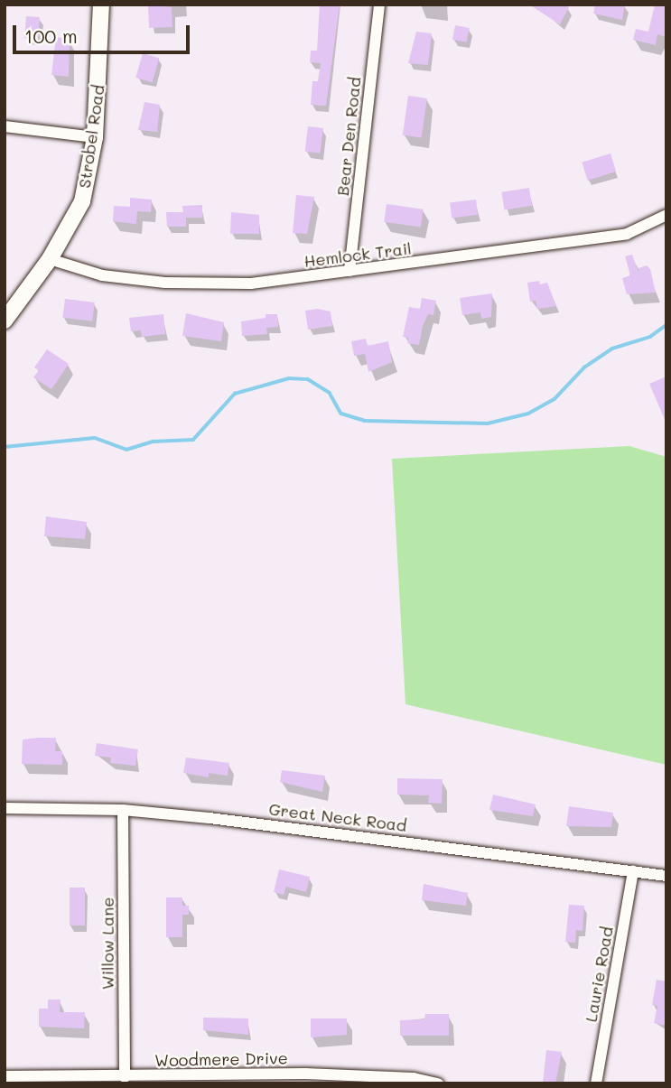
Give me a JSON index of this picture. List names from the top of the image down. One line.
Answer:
{"streets":{"street":["Strobel Road","Bear Den Road","Hemlock Trail","Great Neck Road","Willow Lane","Laurie Road","Woodmere Drive"]},"crossings":[["Strobel Road","Hemlock Trail"],["Bear Den Road","Hemlock Trail"],["Great Neck Road","Willow Lane"],["Great Neck Road","Laurie Road"],["Willow Lane","Woodmere Drive"]],"scale_bar":"100 m"}
